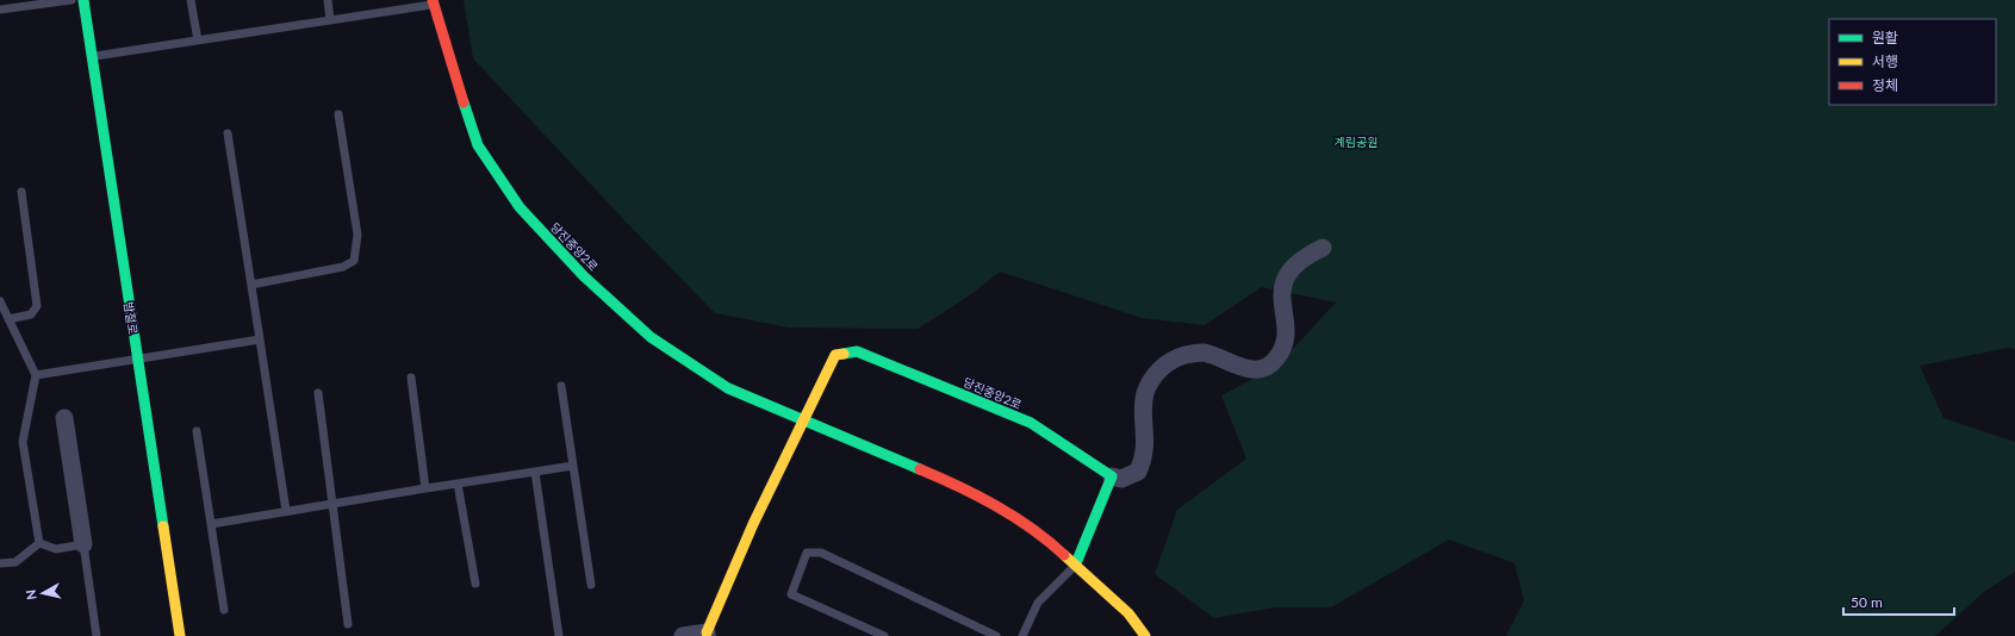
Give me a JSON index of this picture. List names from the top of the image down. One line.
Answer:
{"streets":{"street":["당진중앙2로","밤절로"]},"parks":["계림공원"],"legend":["원활","서행","정체"],"scale_bar":"50 m","north":"left"}
